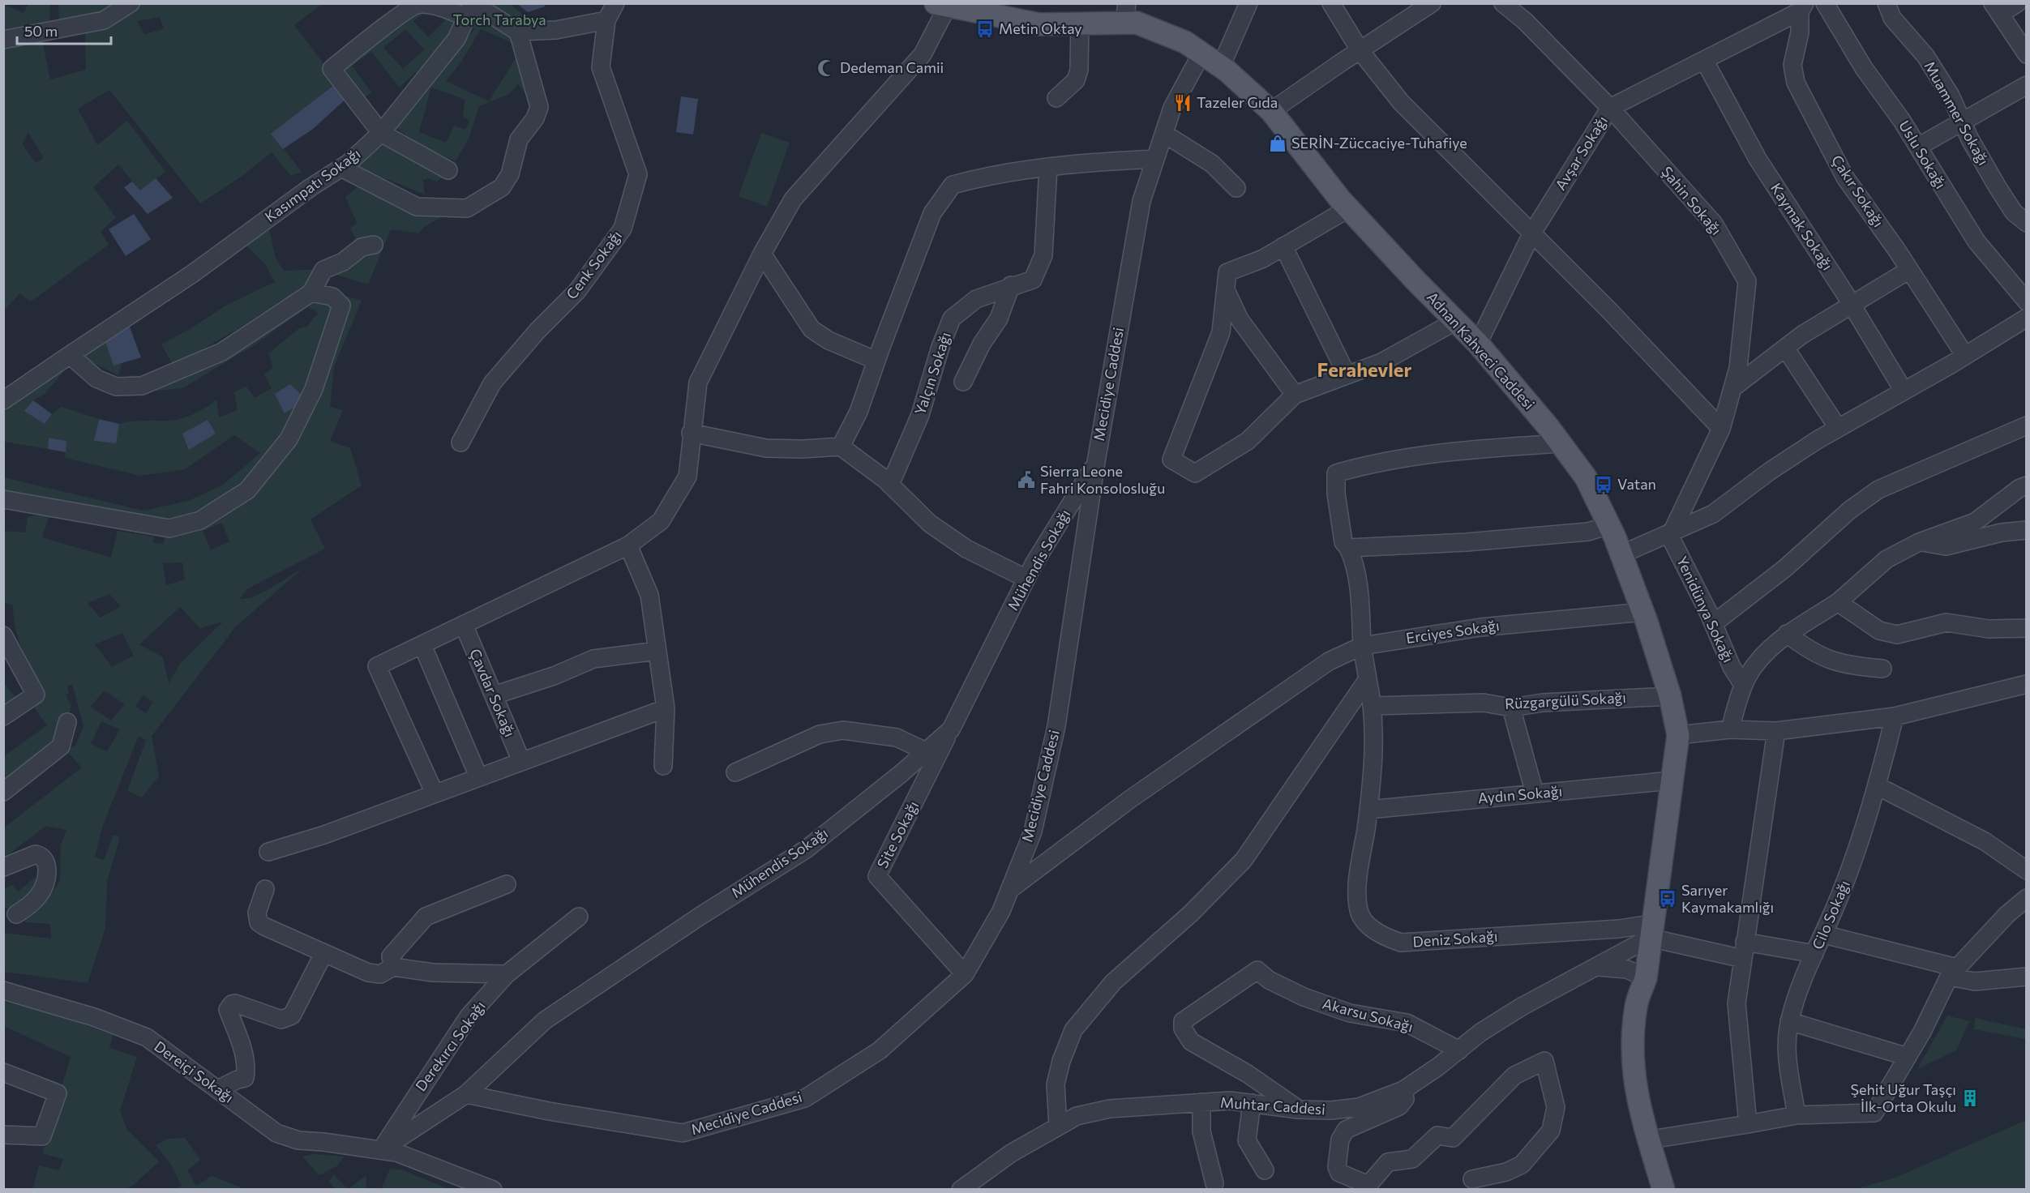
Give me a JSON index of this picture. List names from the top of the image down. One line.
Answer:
{"streets":{"main road":["Adnan Kahveci Caddesi"],"street":["Muammer Sokağı","Avşar Sokağı","Uslu Sokağı","Kasımpatı Sokağı","Çakır Sokağı","Şahin Sokağı","Kaymak Sokağı","Cenk Sokağı","Yalçın Sokağı","Mecidiye Caddesi","Mühendis Sokağı","Yenidünya Sokağı","Erciyes Sokağı","Çavdar Sokağı","Rüzgargülü Sokağı","Aydın Sokağı","Site Sokağı","Cilo Sokağı","Deniz Sokağı","Akarsu Sokağı","Derekırcı Sokağı","Dereiçi Sokağı","Muhtar Caddesi"]},"crossings":[["Avşar Sokağı","Çakır Sokağı"],["Avşar Sokağı","Şahin Sokağı"],["Avşar Sokağı","Kaymak Sokağı"],["Avşar Sokağı","Adnan Kahveci Caddesi"],["Şahin Sokağı","Yenidünya Sokağı"],["Adnan Kahveci Caddesi","Mecidiye Caddesi"],["Adnan Kahveci Caddesi","Erciyes Sokağı"],["Adnan Kahveci Caddesi","Rüzgargülü Sokağı"],["Adnan Kahveci Caddesi","Aydın Sokağı"],["Adnan Kahveci Caddesi","Deniz Sokağı"],["Adnan Kahveci Caddesi","Muhtar Caddesi"],["Mecidiye Caddesi","Mühendis Sokağı"],["Mecidiye Caddesi","Erciyes Sokağı"],["Mecidiye Caddesi","Site Sokağı"],["Mühendis Sokağı","Site Sokağı"],["Mühendis Sokağı","Derekırcı Sokağı"],["Mühendis Sokağı","Dereiçi Sokağı"],["Erciyes Sokağı","Deniz Sokağı"],["Rüzgargülü Sokağı","Deniz Sokağı"],["Aydın Sokağı","Deniz Sokağı"],["Deniz Sokağı","Muhtar Caddesi"],["Akarsu Sokağı","Muhtar Caddesi"],["Derekırcı Sokağı","Dereiçi Sokağı"]],"districts":["Ferahevler"],"parks":["Torch Tarabya"],"places":{"bus stop":["Metin Oktay","Vatan","Sarıyer Kaymakamlığı"],"mosque":["Dedeman Camii"],"restaurant":["Tazeler Gıda"],"shop":["SERİN-Züccaciye-Tuhafiye"],"public building":["Sierra Leone Fahri Konsolosluğu"],"building":["Şehit Uğur Taşçı İlk-Orta Okulu"]},"scale_bar":"50 m"}
